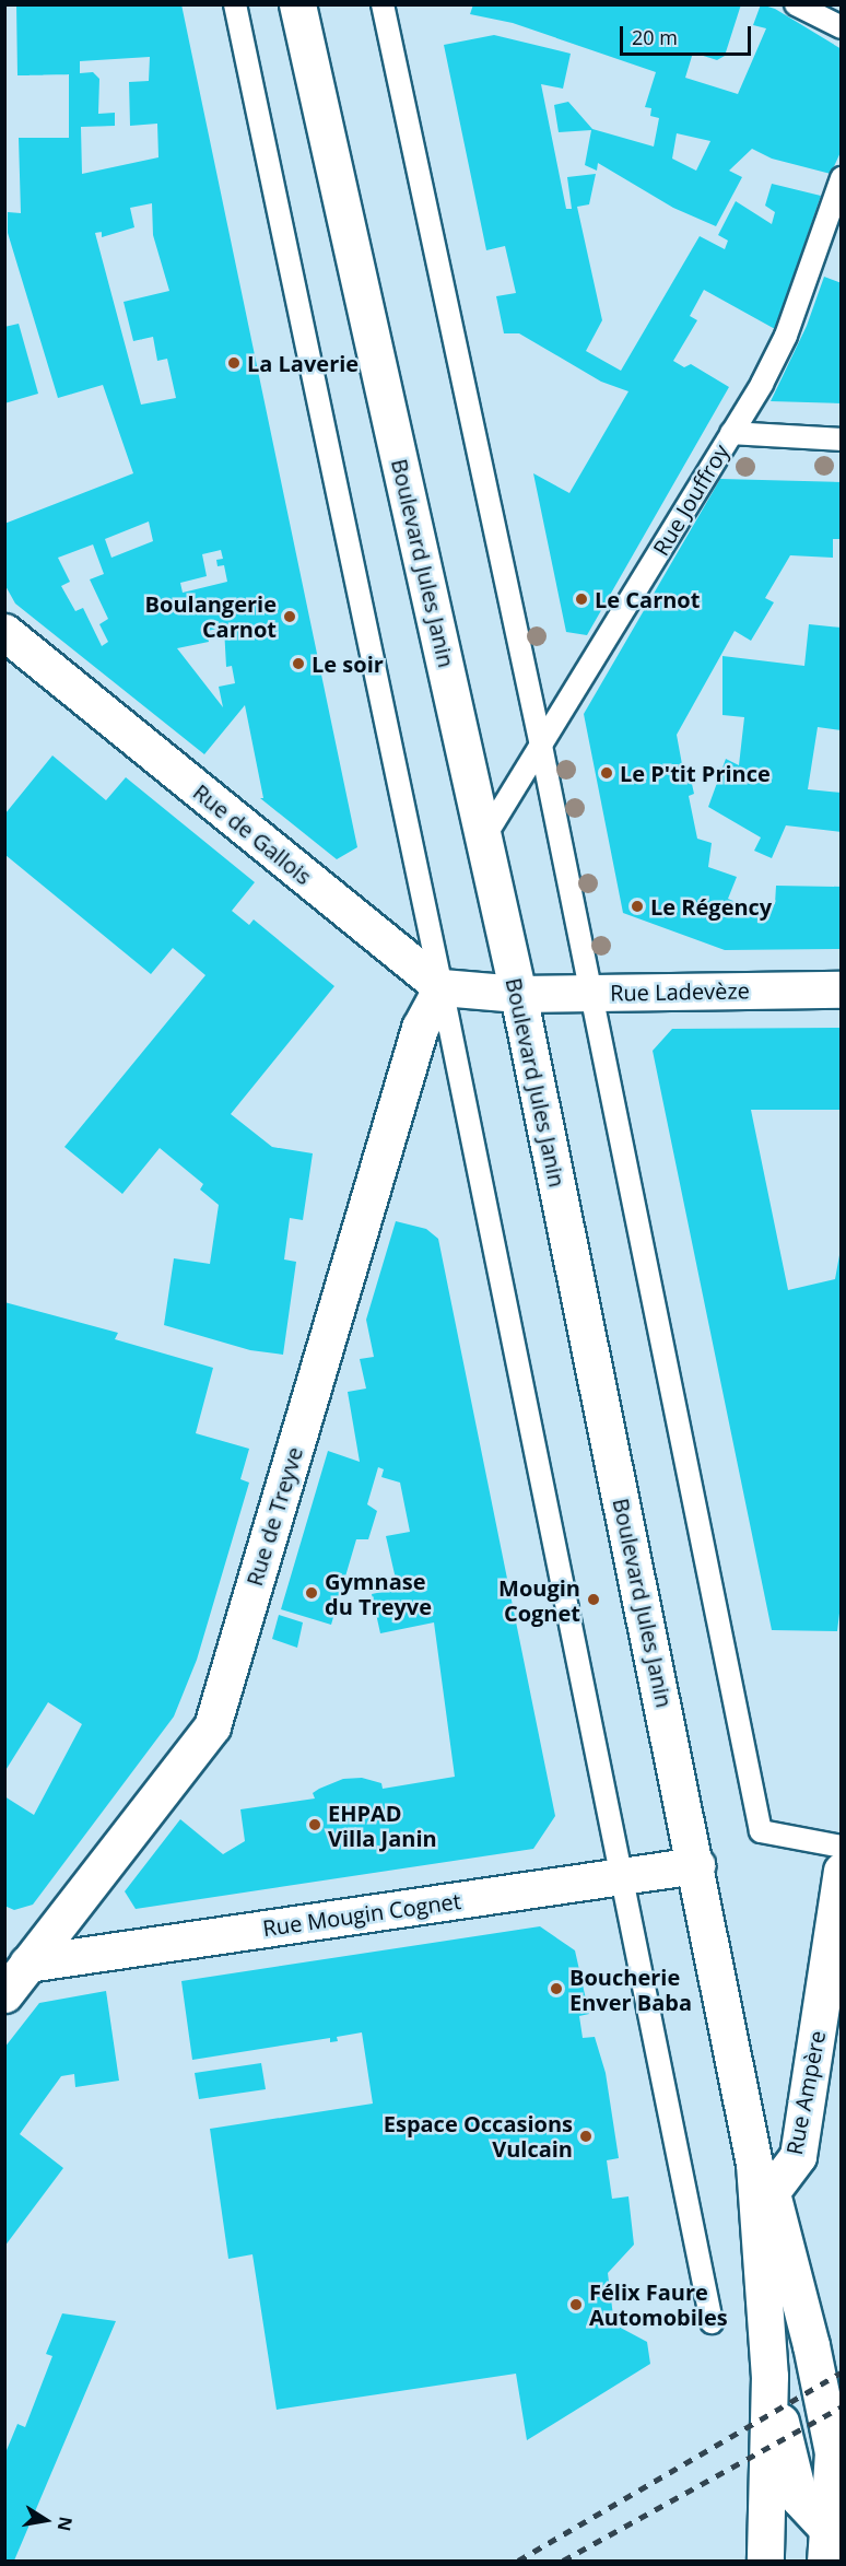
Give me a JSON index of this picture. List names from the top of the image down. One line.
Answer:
{"streets":{"main road":["Boulevard Jules Janin","Rue de Gallois","Rue Ladevèze","Rue de Treyve","Rue Mougin Cognet","Rue Ampère"],"lane":["Rue Jouffroy"]},"crossings":[["Rue Jouffroy","Boulevard Jules Janin"],["Boulevard Jules Janin","Rue Ladevèze"],["Boulevard Jules Janin","Rue Mougin Cognet"],["Boulevard Jules Janin","Rue Ampère"],["Rue de Gallois","Rue de Treyve"],["Rue de Treyve","Rue Mougin Cognet"]],"places":["La Laverie","Le Carnot","Boulangerie Carnot","Le soir","Le P'tit Prince","Le Régency","Gymnase du Treyve","Mougin Cognet","EHPAD Villa Janin","Boucherie Enver Baba","Espace Occasions Vulcain","Félix Faure Automobiles"],"scale_bar":"20 m","north":"right"}
